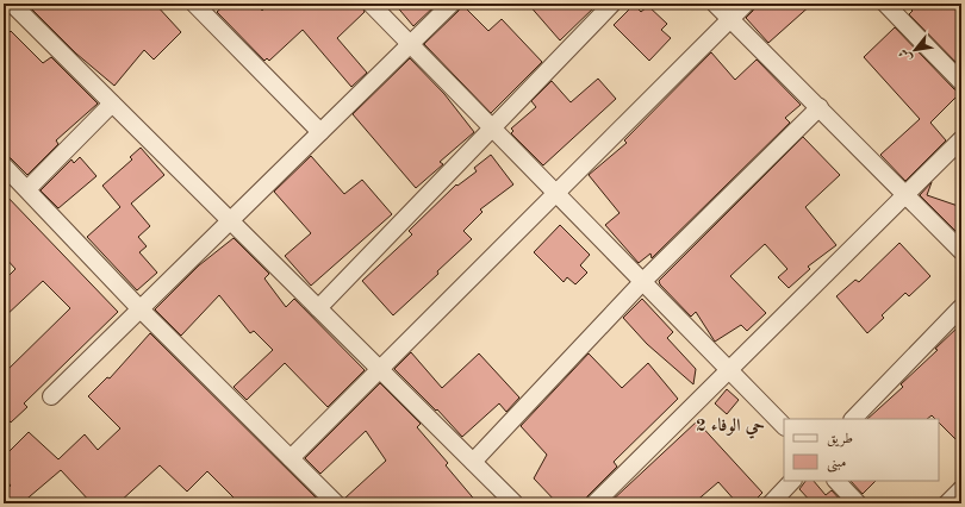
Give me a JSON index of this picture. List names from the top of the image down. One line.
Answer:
{"districts":["حي الوفاء 2"],"legend":["طريق","مبنى"],"north":"bottom left"}
